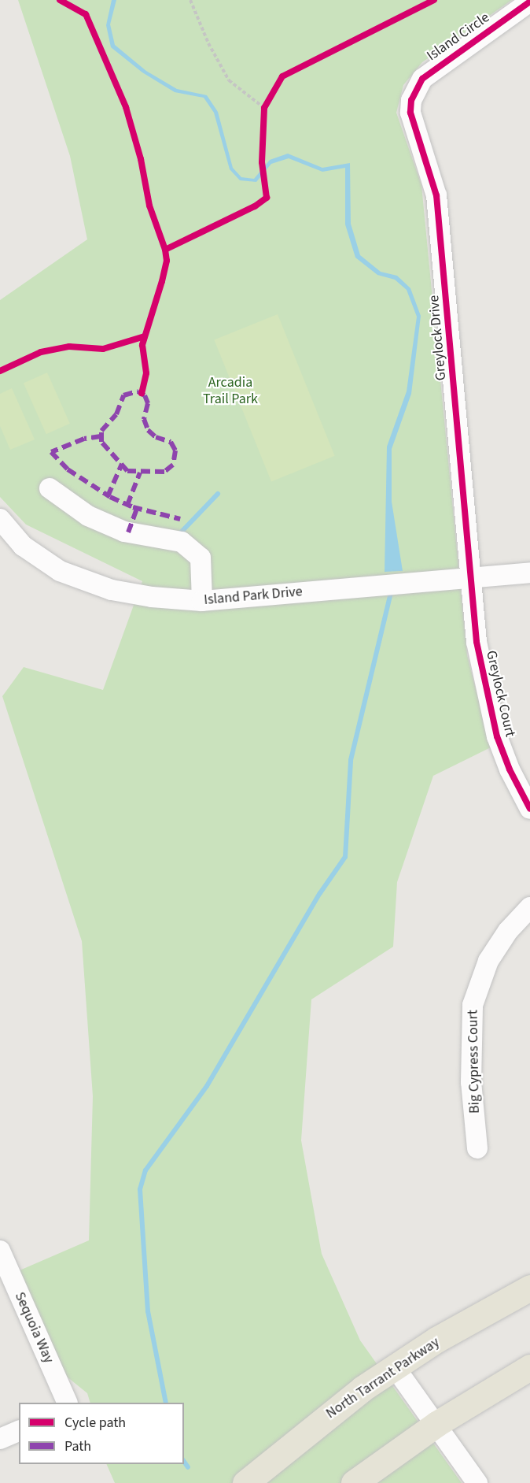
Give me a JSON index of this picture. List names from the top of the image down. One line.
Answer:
{"streets":{"main road":["North Tarrant Parkway"],"street":["Island Circle","Greylock Drive","Island Park Drive","Greylock Court","Big Cypress Court","Sequoia Way"]},"crossings":[["Island Circle","Greylock Drive"],["Greylock Drive","Island Park Drive"],["Greylock Drive","Greylock Court"],["Island Park Drive","Greylock Court"]],"parks":["Arcadia Trail Park"],"legend":["Cycle path","Path"]}
